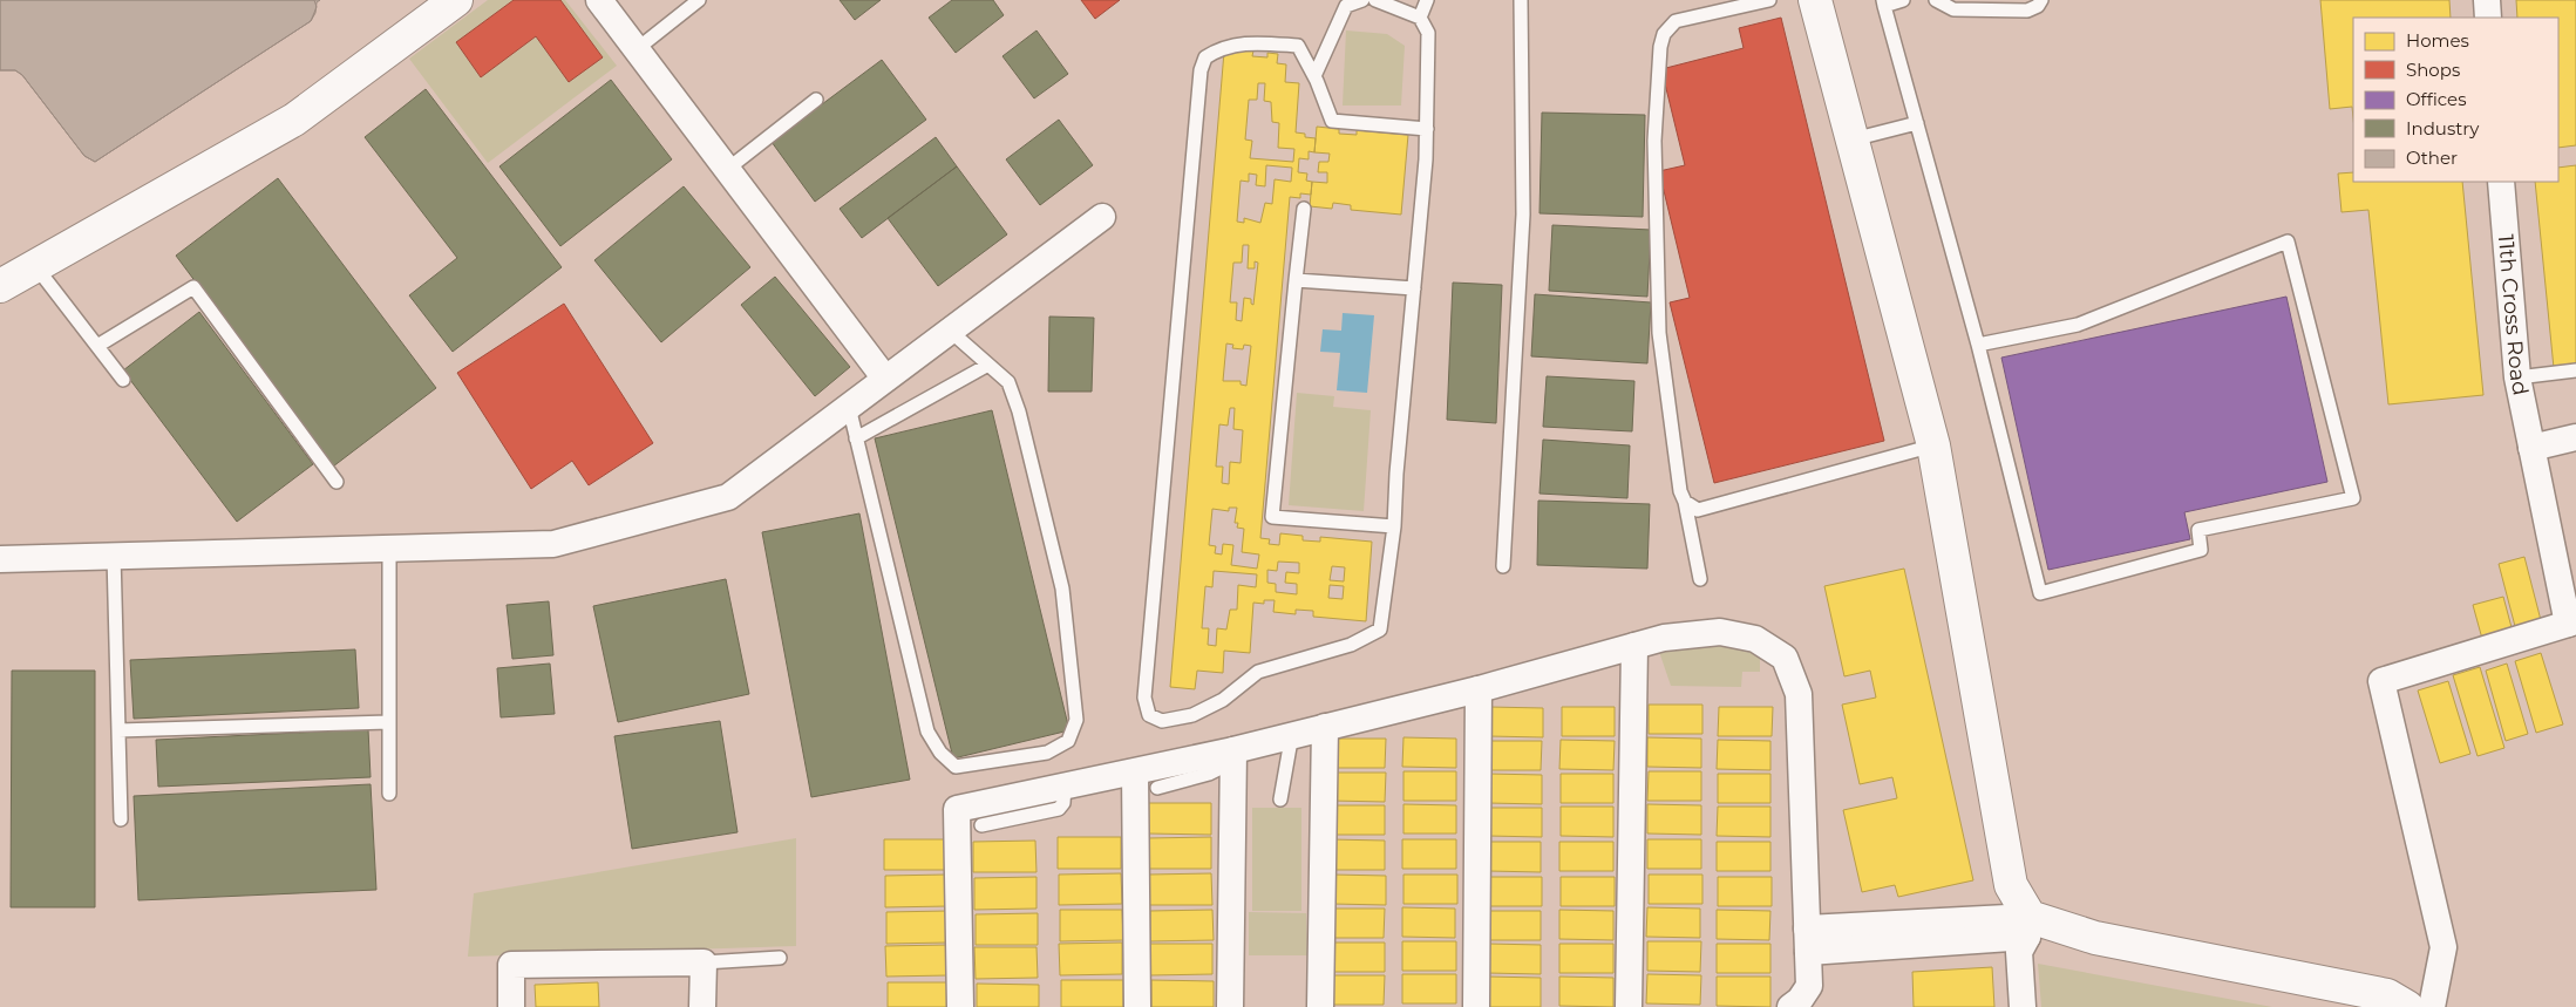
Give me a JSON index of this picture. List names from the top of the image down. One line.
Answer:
{"streets":{"street":["11th Cross Road"]},"legend":["Homes","Shops","Offices","Industry","Other"]}
